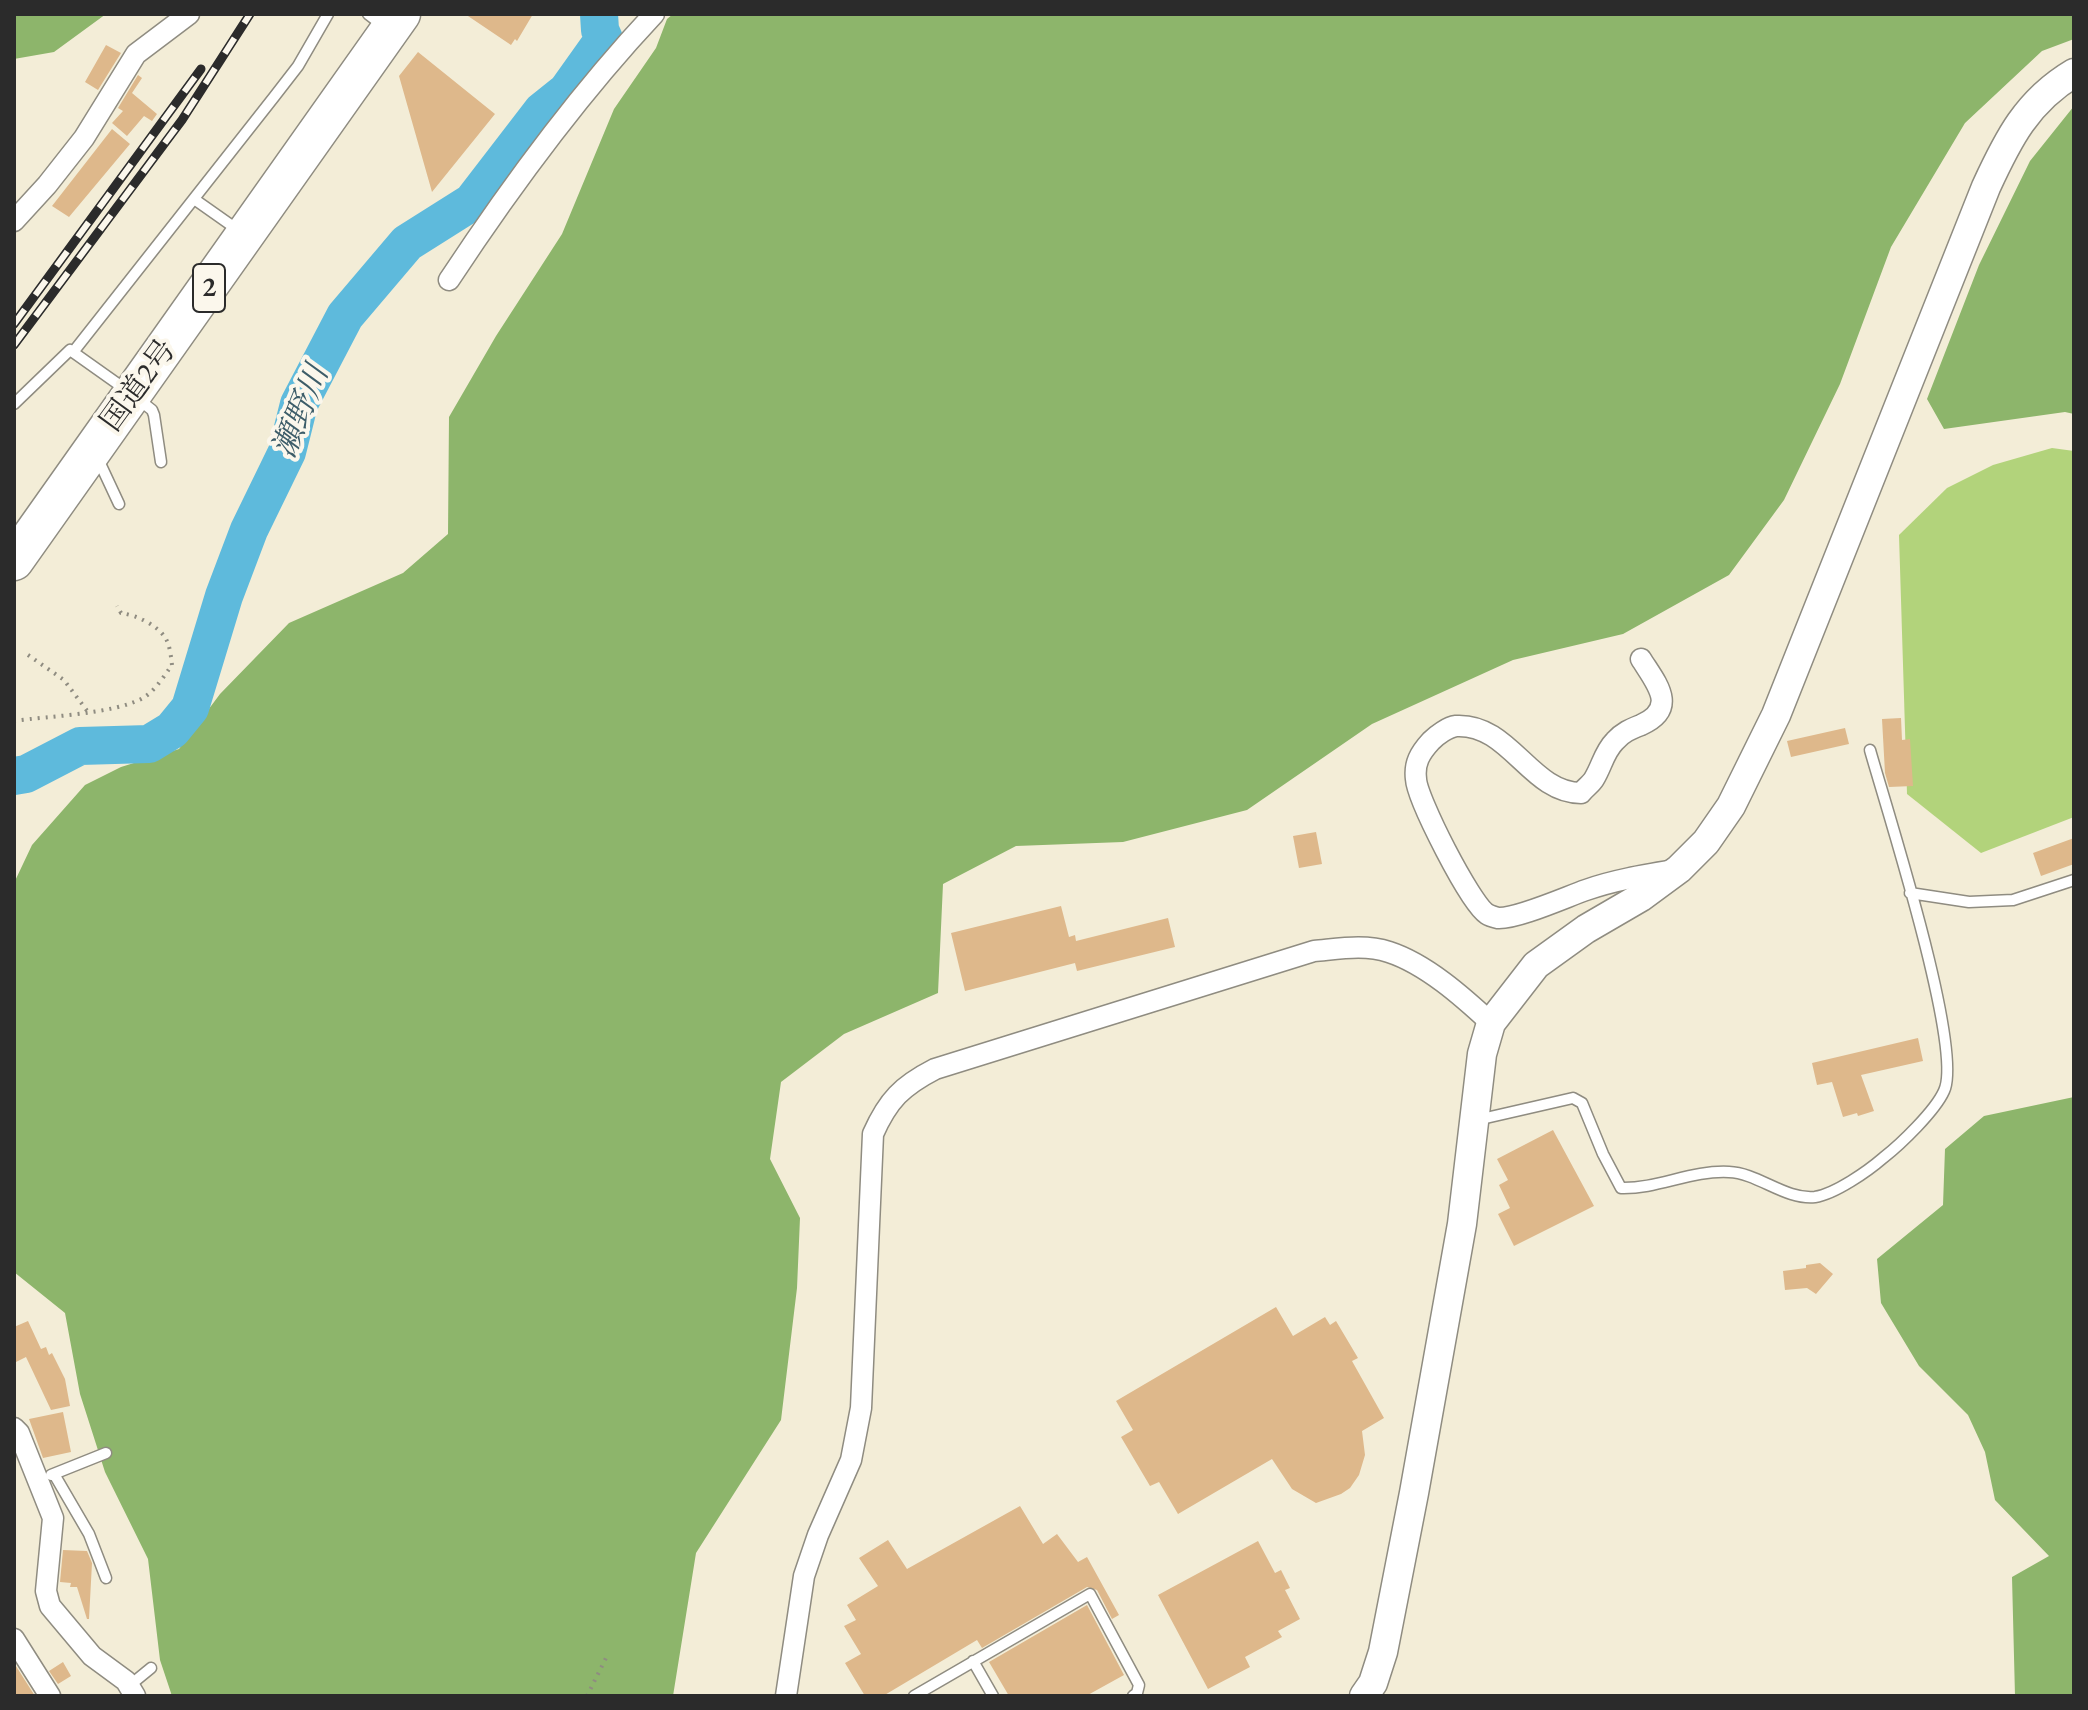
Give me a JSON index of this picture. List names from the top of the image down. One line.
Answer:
{"streets":{"highway":["2","国道2号"]},"water":["瀬野川"]}
